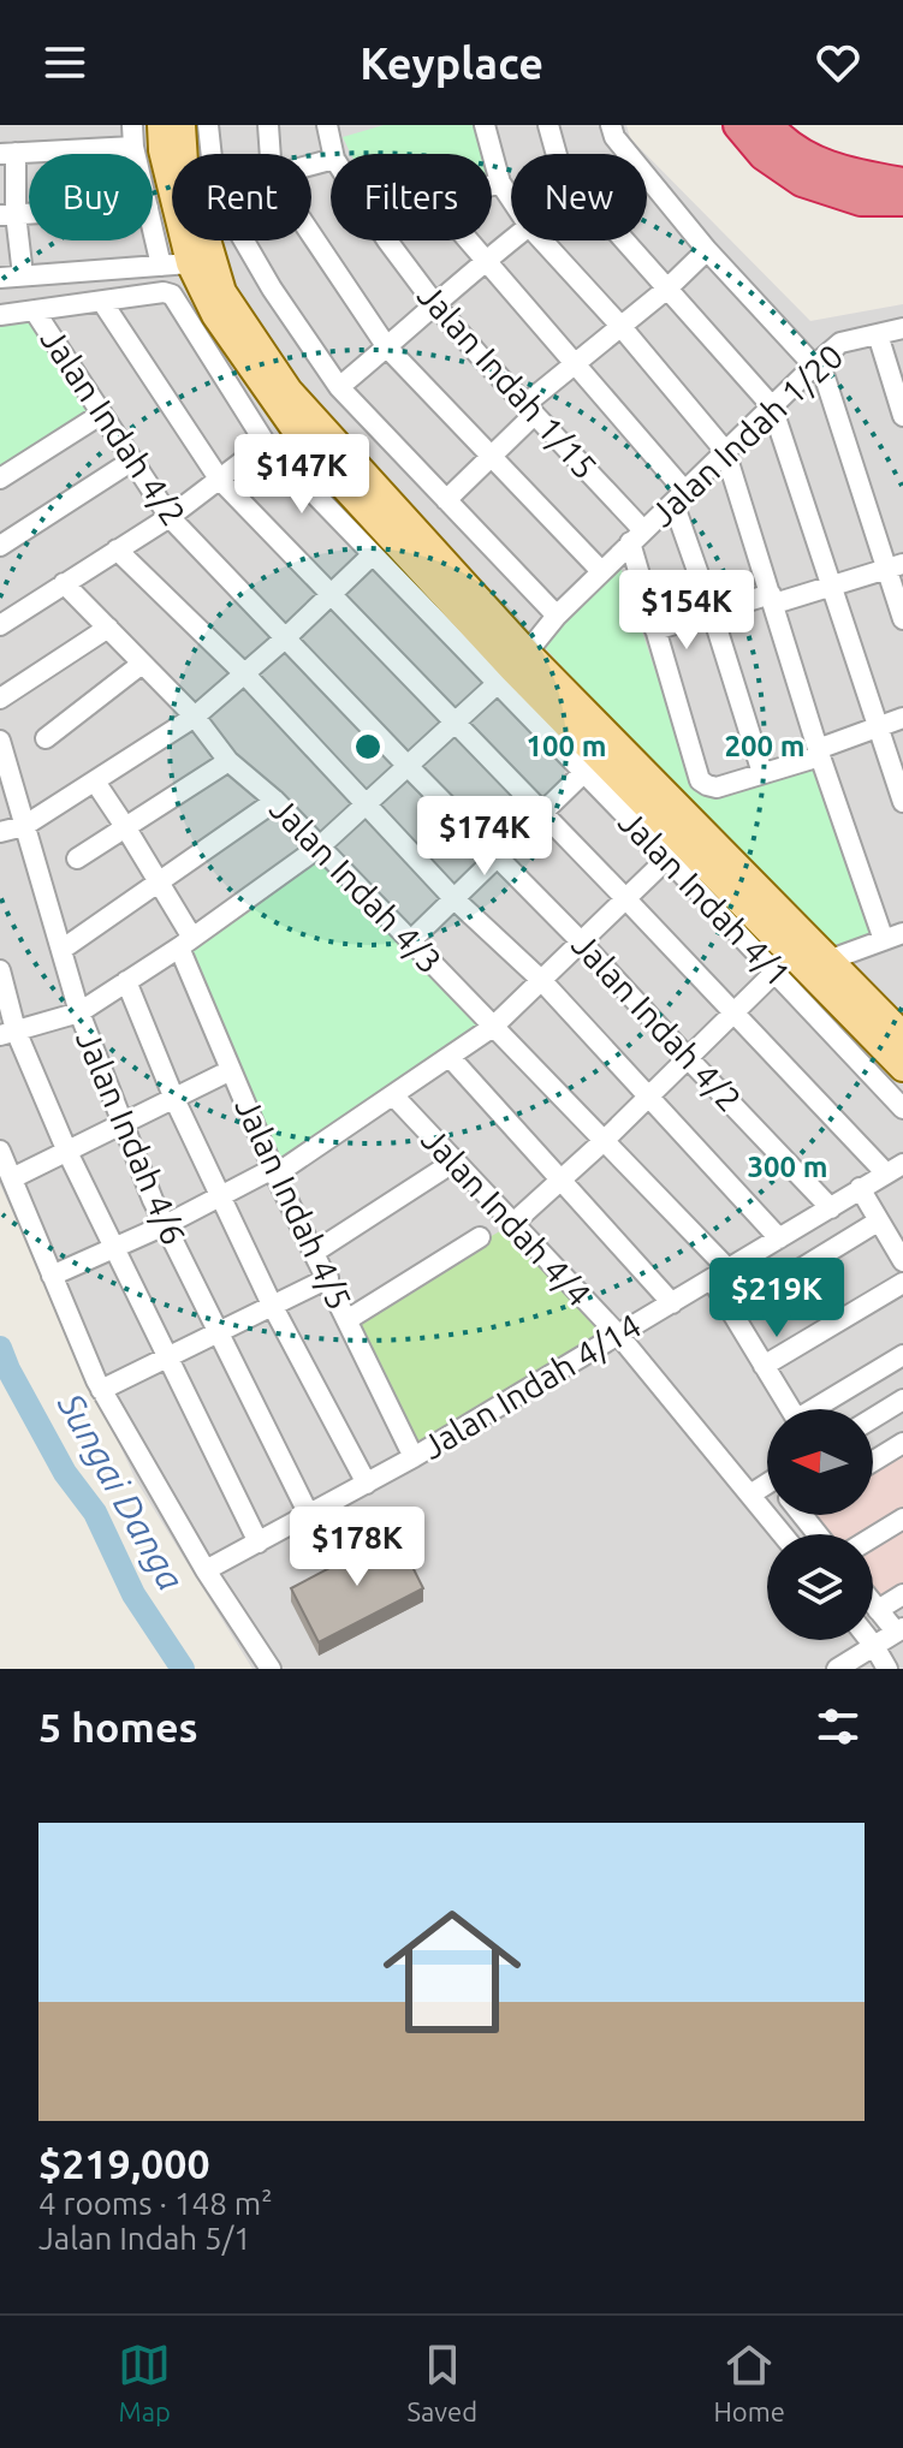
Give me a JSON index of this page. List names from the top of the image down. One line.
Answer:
{"streets":{"street":["Jalan Indah 1/15","Jalan Indah 4/2","Jalan Indah 1/20","Jalan Indah 4/3","Jalan Indah 4/1","Jalan Indah 4/6","Jalan Indah 4/5","Jalan Indah 4/4","Jalan Indah 4/14"]},"crossings":[["Jalan Indah 1/15","Jalan Indah 1/20"],["Jalan Indah 4/2","Jalan Indah 1/20"],["Jalan Indah 4/2","Jalan Indah 4/1"],["Jalan Indah 4/2","Jalan Indah 4/14"],["Jalan Indah 1/20","Jalan Indah 4/3"],["Jalan Indah 1/20","Jalan Indah 4/1"],["Jalan Indah 1/20","Jalan Indah 4/6"],["Jalan Indah 1/20","Jalan Indah 4/5"],["Jalan Indah 4/3","Jalan Indah 4/14"],["Jalan Indah 4/6","Jalan Indah 4/14"],["Jalan Indah 4/5","Jalan Indah 4/14"],["Jalan Indah 4/4","Jalan Indah 4/14"]],"water":["Sungai Danga"],"north":"left","page":{"header":"Keyplace","chip":["Buy","Rent","Filters","New"],"price":["$147K","$154K","$174K","$219K","$178K"],"heading":"5 homes","list":[{"name":"$219,000","note":"4 rooms · 148 m² · Jalan Indah 5/1"}],"tabs":["Map","Saved","Home"]},"rings":["100 m","200 m","300 m"]}
